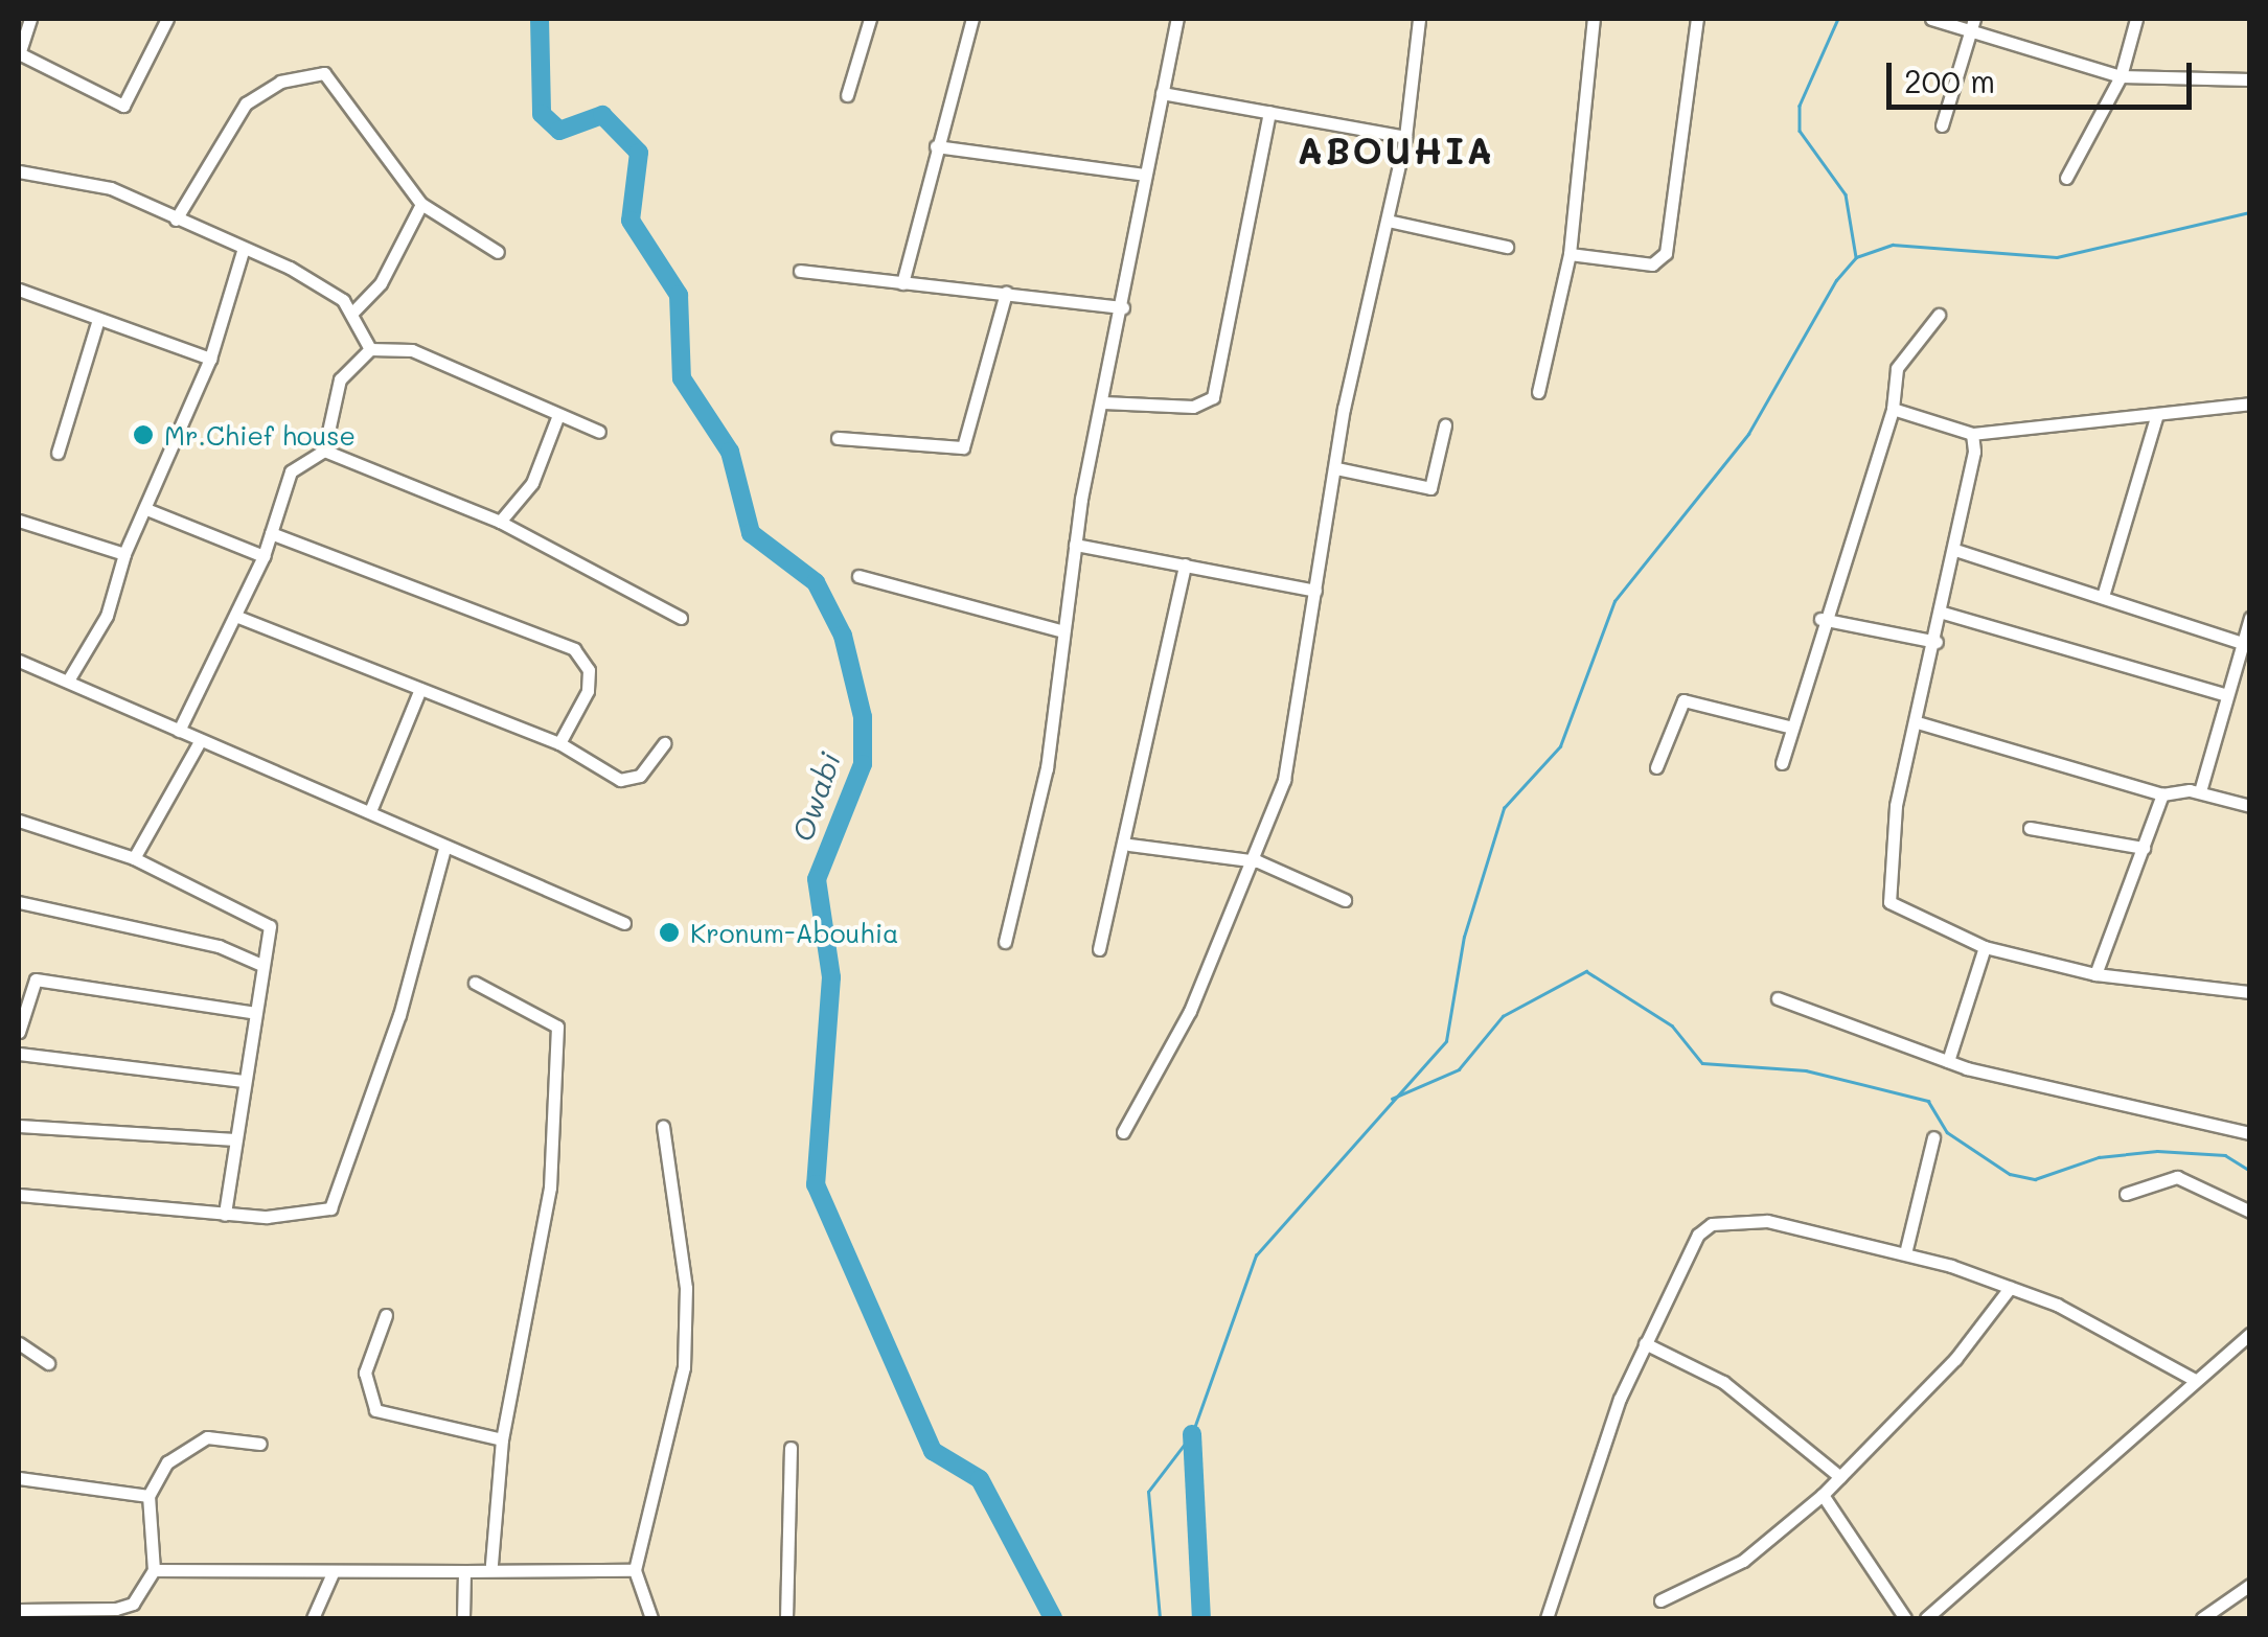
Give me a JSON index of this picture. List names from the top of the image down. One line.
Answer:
{"districts":["ABOUHIA"],"water":["Owabi"],"places":["Mr.Chief house","Kronum-Abouhia"],"scale_bar":"200 m"}
